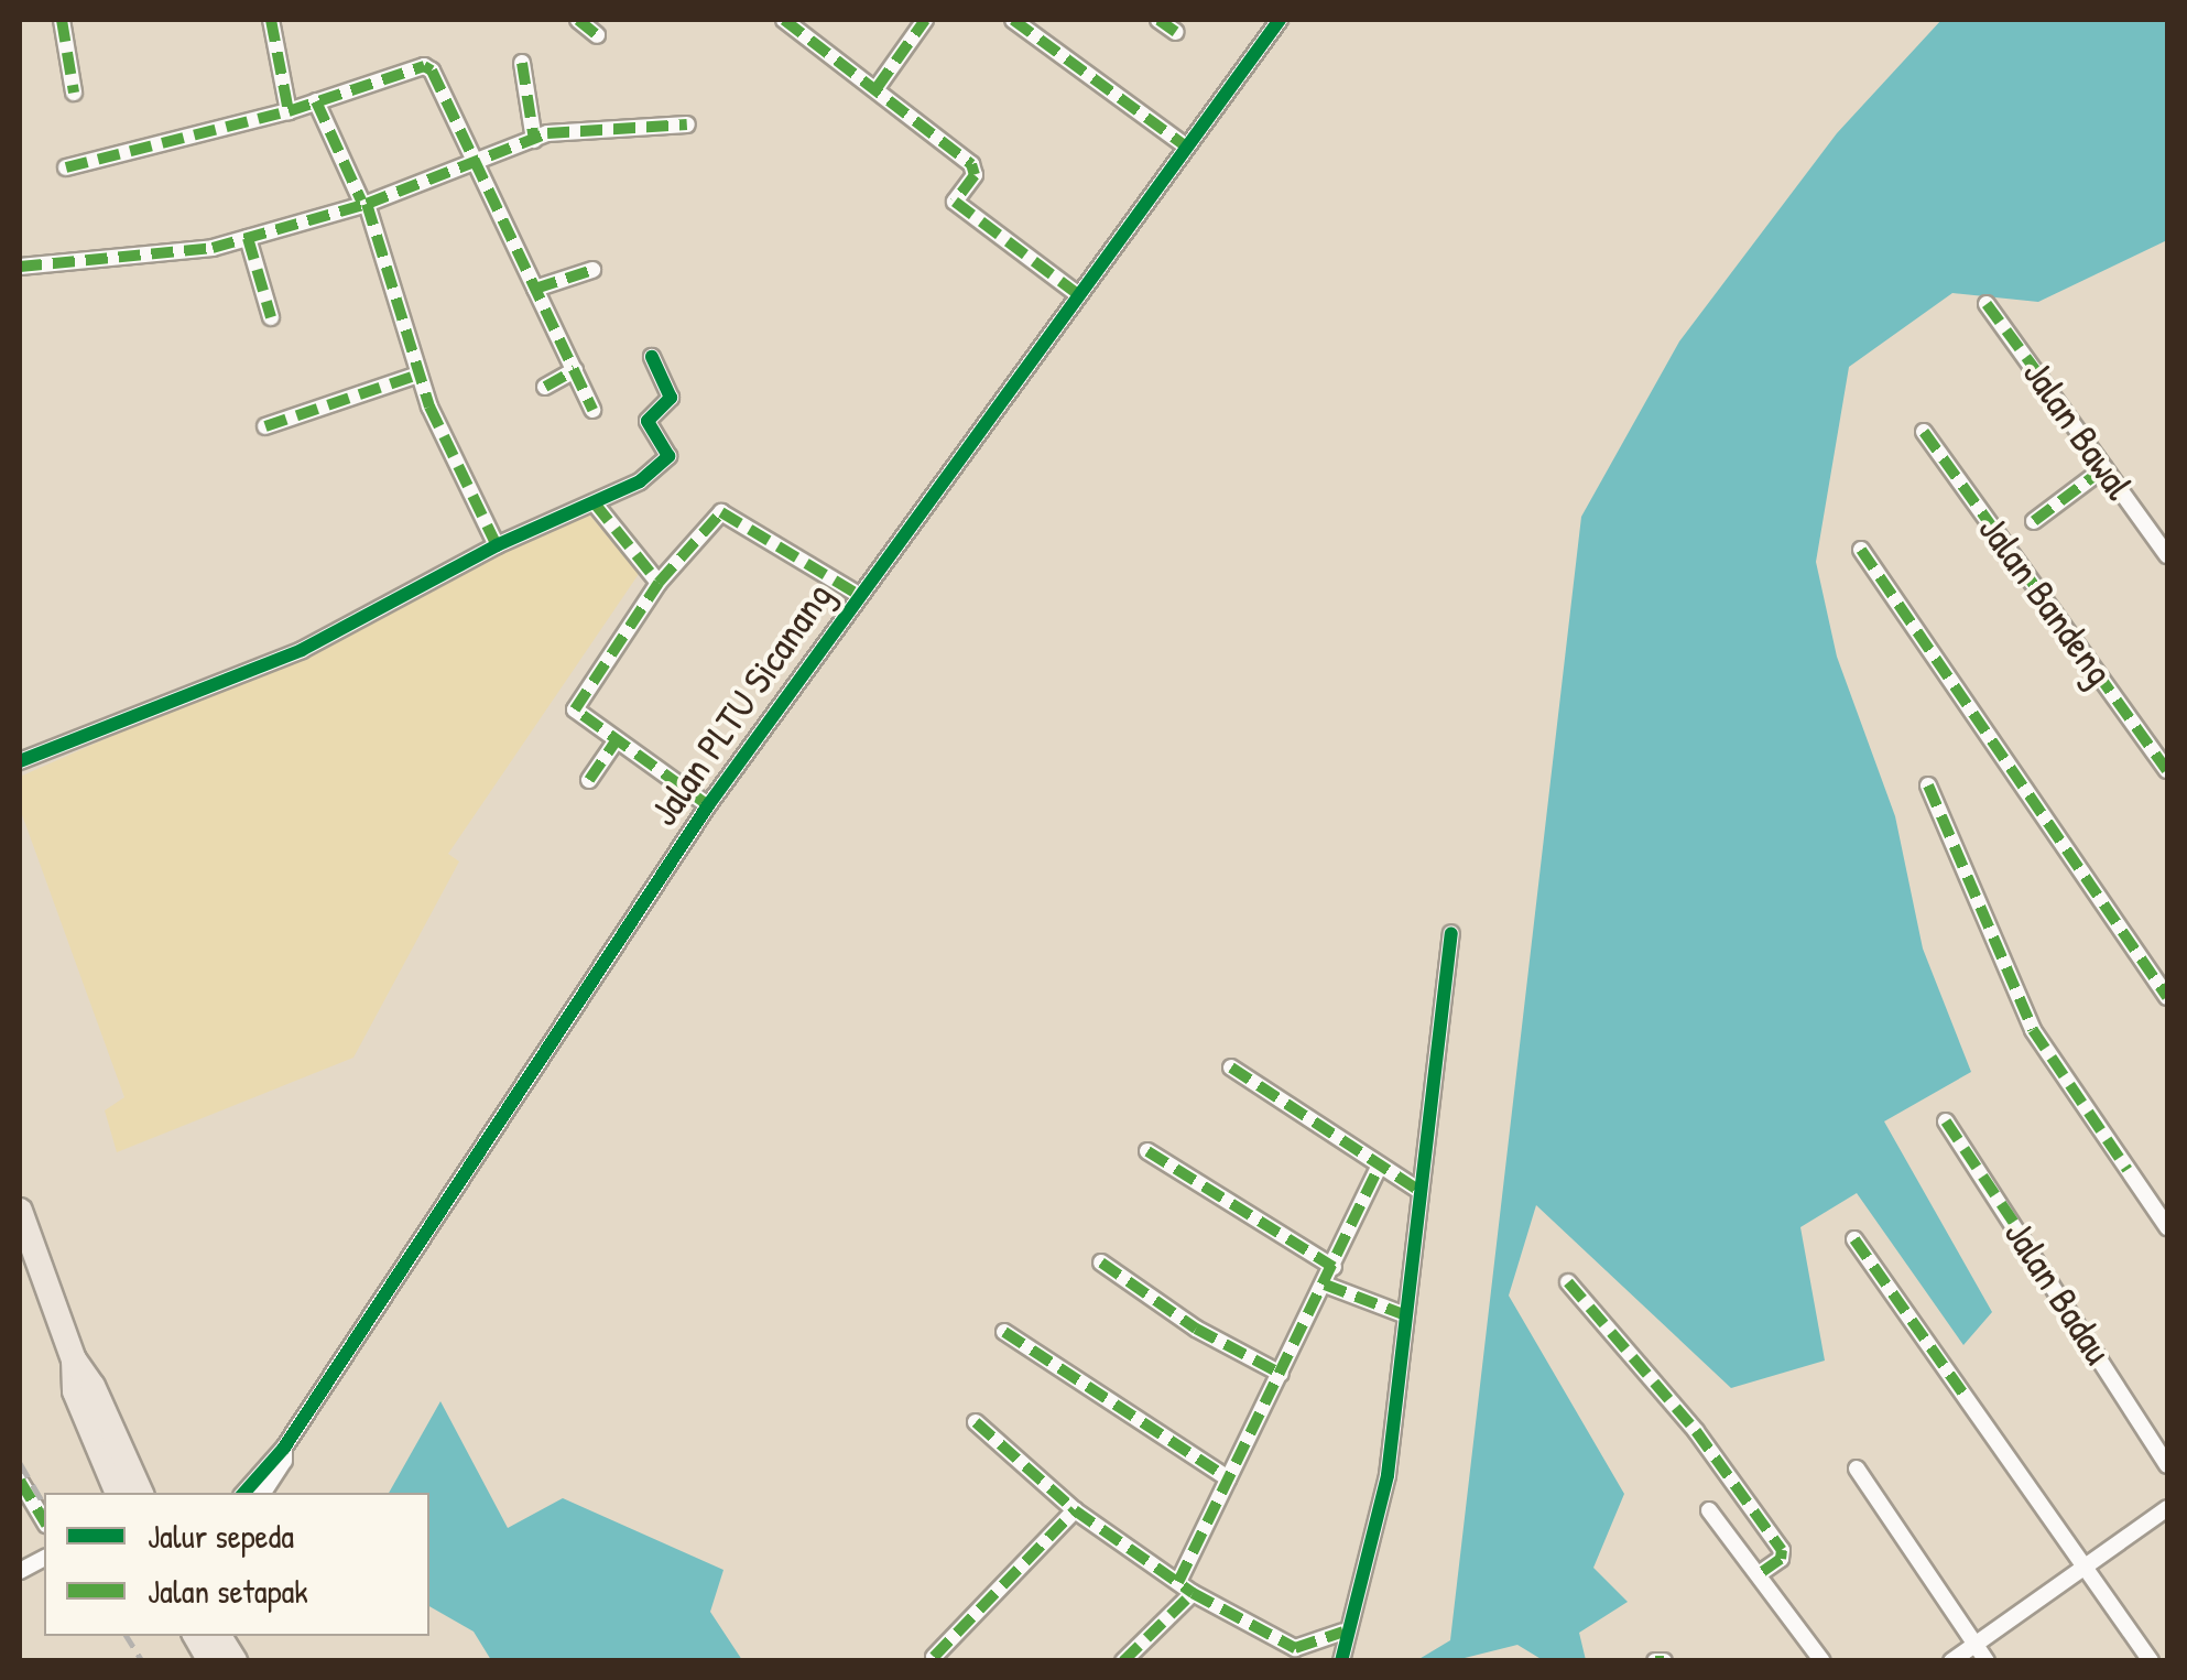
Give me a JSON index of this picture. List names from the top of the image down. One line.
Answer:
{"streets":{"street":["Jalan Bawal","Jalan Bandeng","Jalan PLTU Sicanang","Jalan Badau"]},"legend":["Jalur sepeda","Jalan setapak"]}
